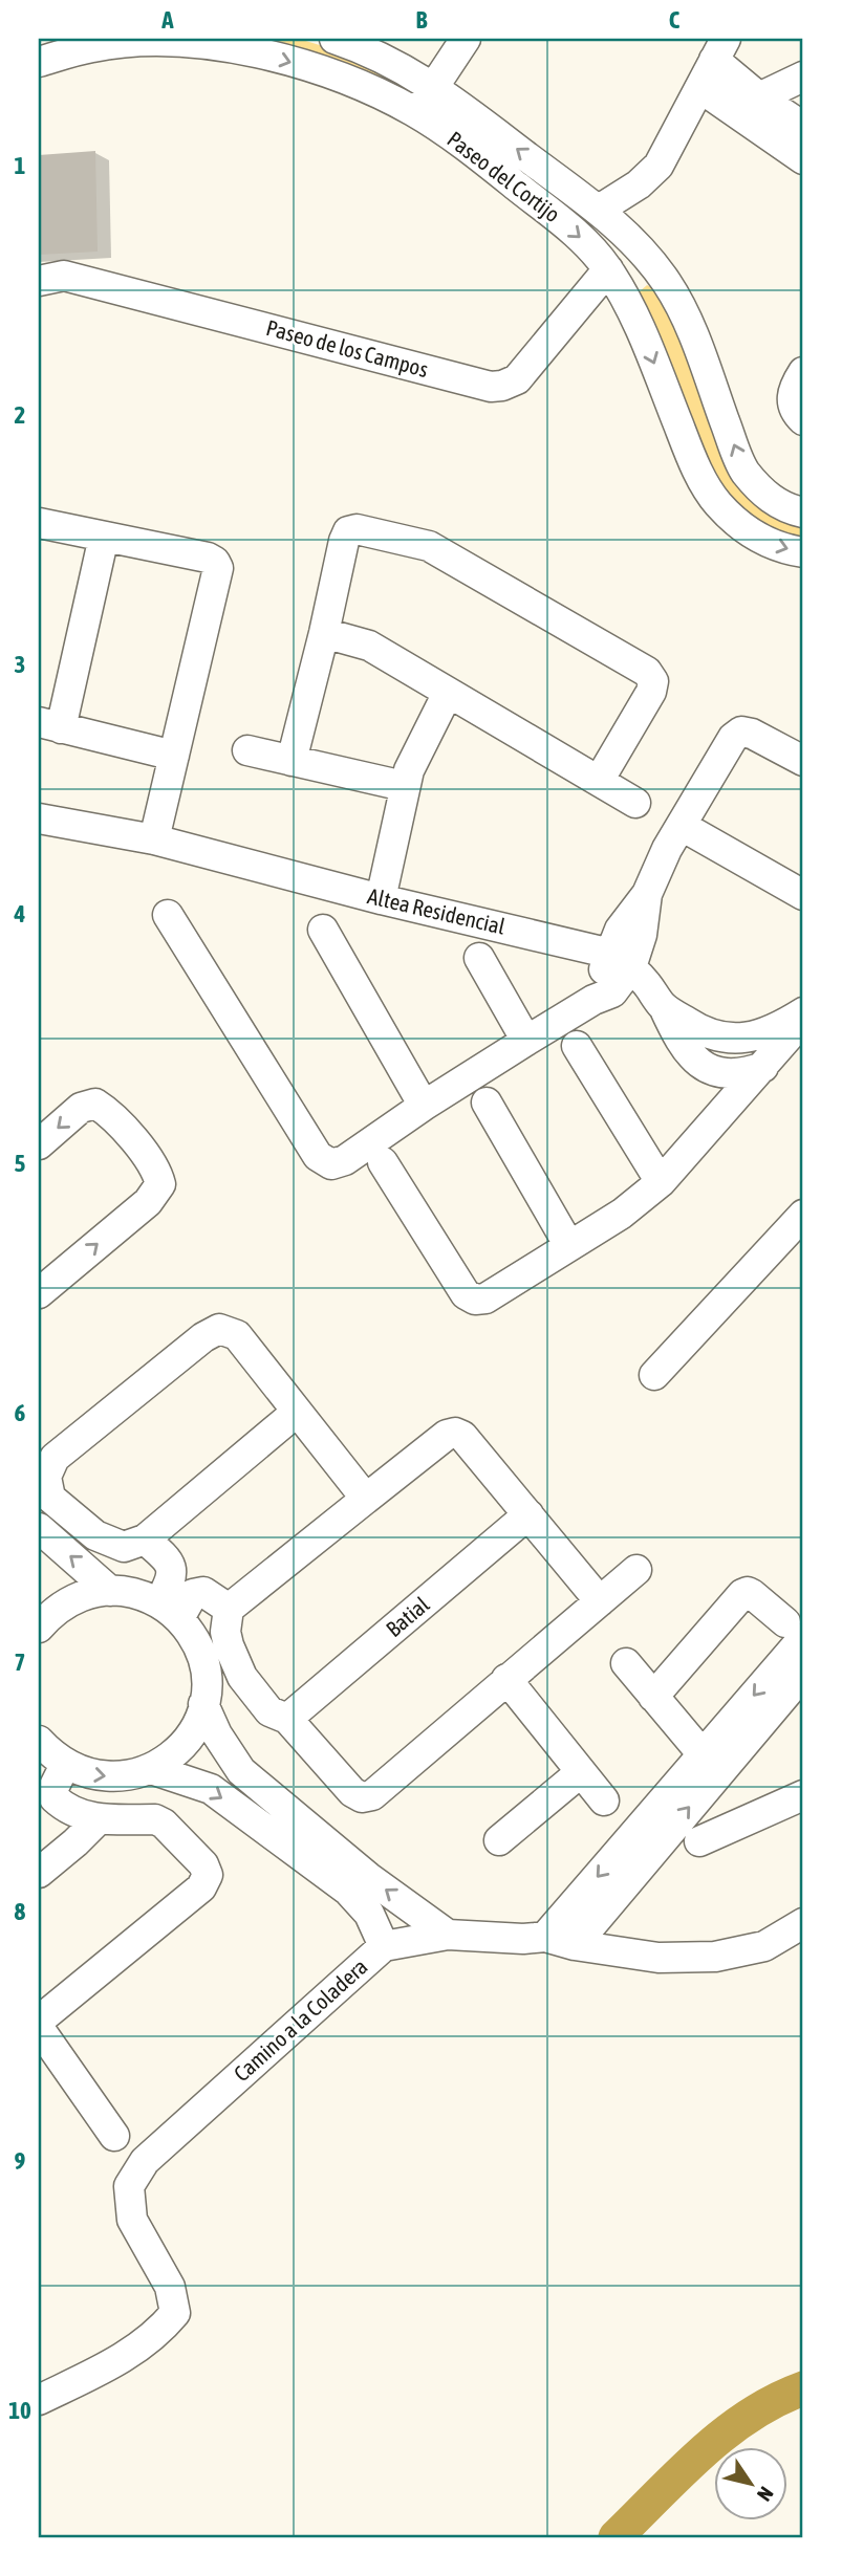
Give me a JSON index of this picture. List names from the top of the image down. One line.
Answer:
{"streets":{"street":["Paseo del Cortijo","Paseo de los Campos","Altea Residencial","Batial","Camino a la Coladera"]},"crossings":[["Paseo del Cortijo","Paseo de los Campos"]],"north":"bottom right","grid":{"columns":["A","B","C"],"rows":["1","2","3","4","5","6","7","8","9","10"]}}
